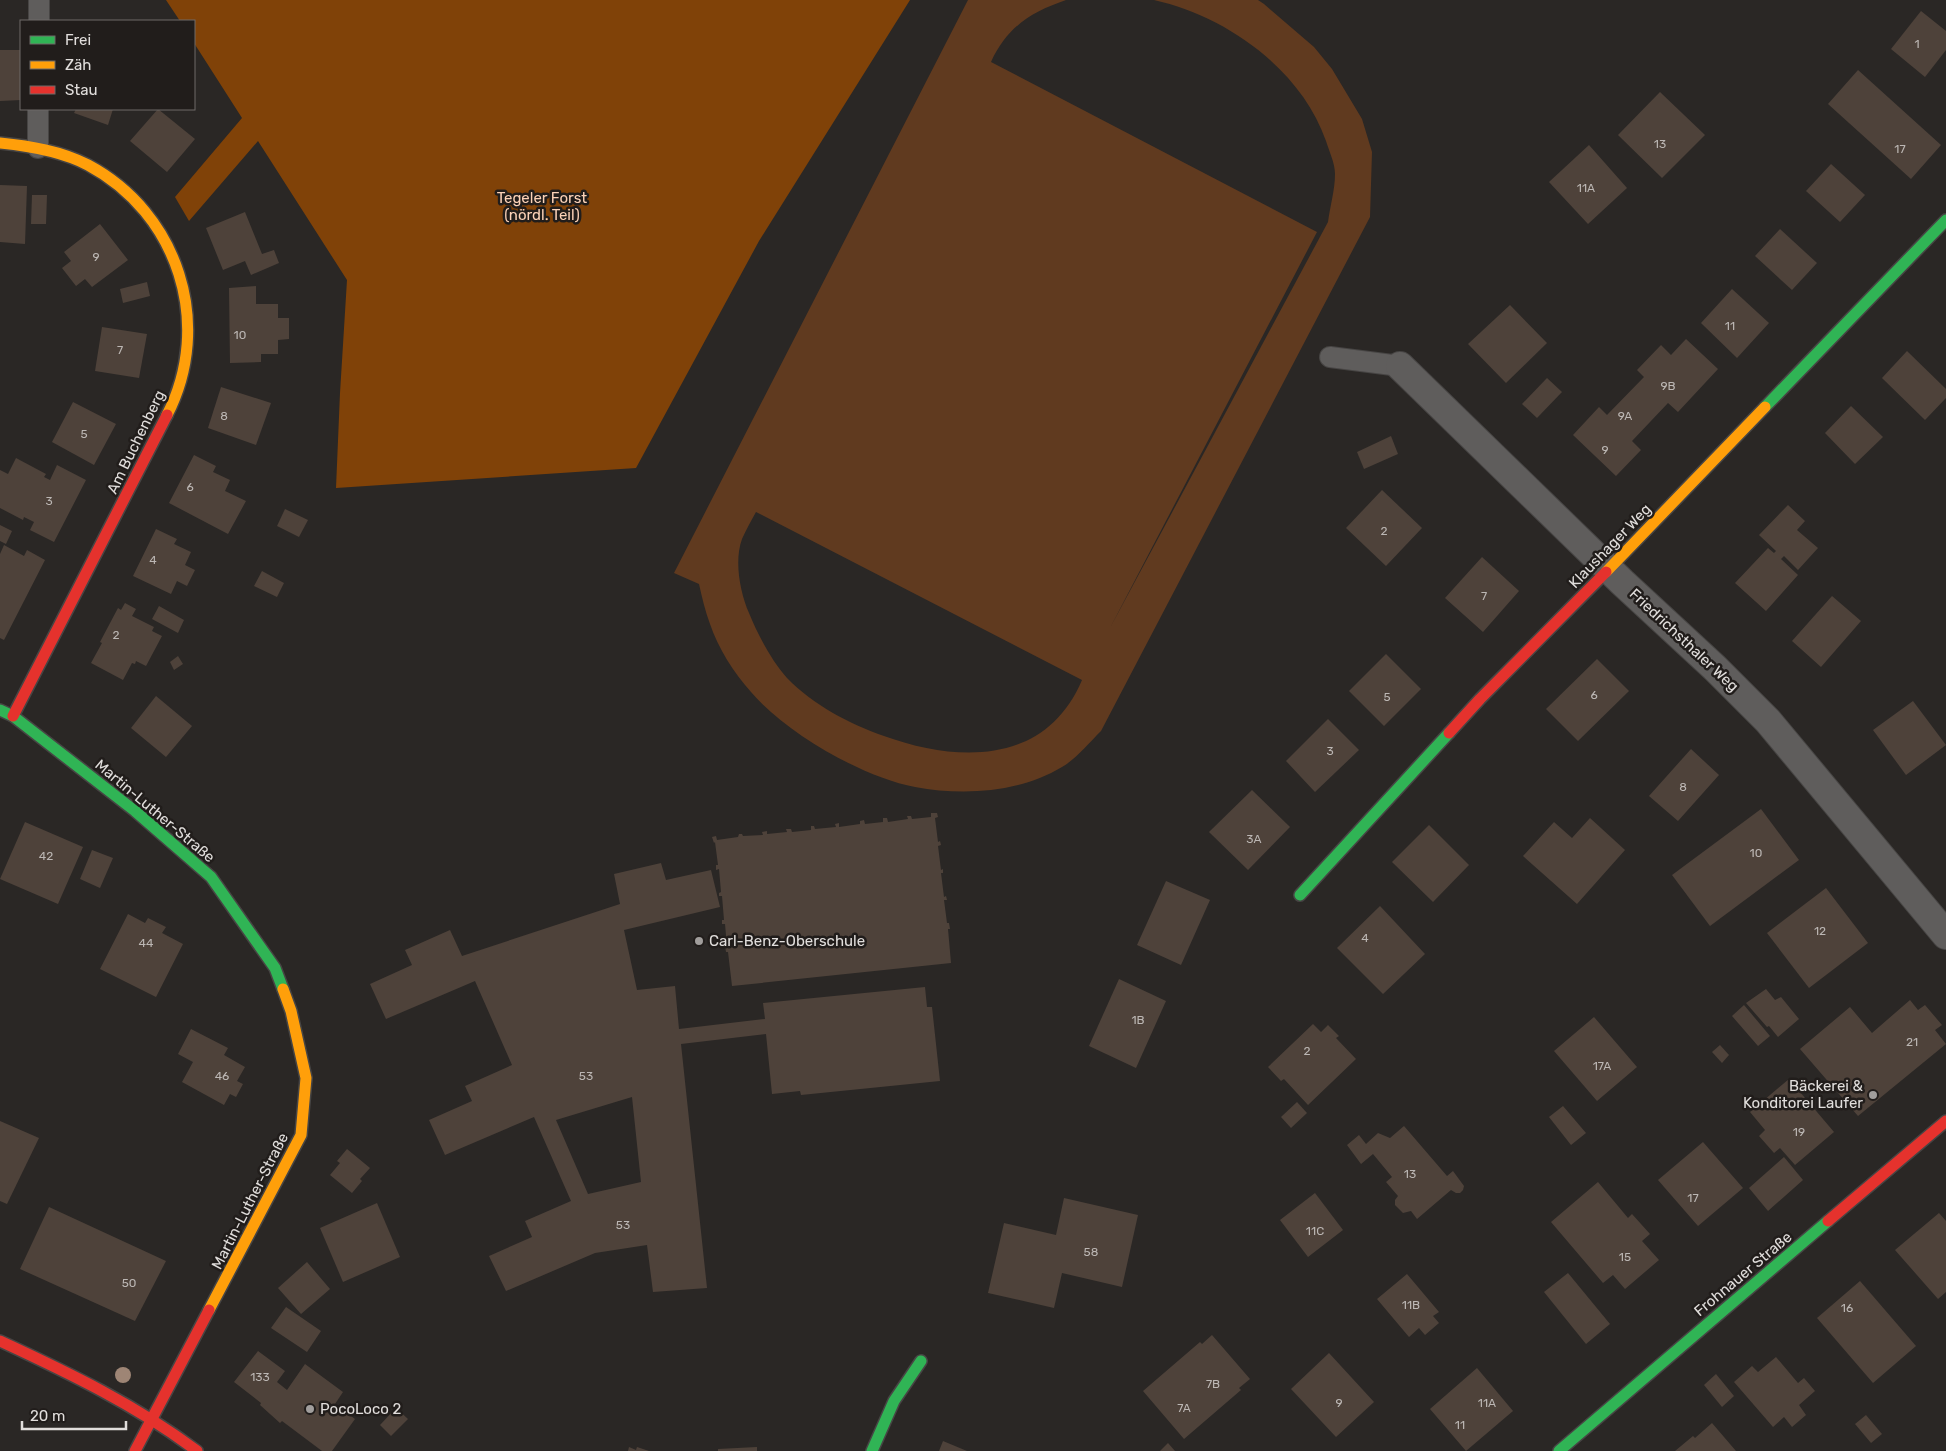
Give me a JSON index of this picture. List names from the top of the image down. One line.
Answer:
{"streets":{"street":["Am Buchenberg","Klaushager Weg","Friedrichsthaler Weg","Martin-Luther-Straße","Frohnauer Straße"]},"crossings":[["Am Buchenberg","Martin-Luther-Straße"],["Klaushager Weg","Friedrichsthaler Weg"]],"parks":["Tegeler Forst (nördl. Teil)"],"places":["Carl-Benz-Oberschule","Bäckerei & Konditorei Laufer","PocoLoco 2"],"house_numbers":["1","13","17","11A","9","11","10","7","9B","8","9A","5","9","6","3","2","4","7","2","6","5","3","8","3A","10","42","12","4","44","1B","21","2","17A","46","53","19","13","17","53","11C","58","15","50","11B","16","133","7B","9","11A","7A","11"],"legend":["Frei","Zäh","Stau"],"scale_bar":"20 m"}
